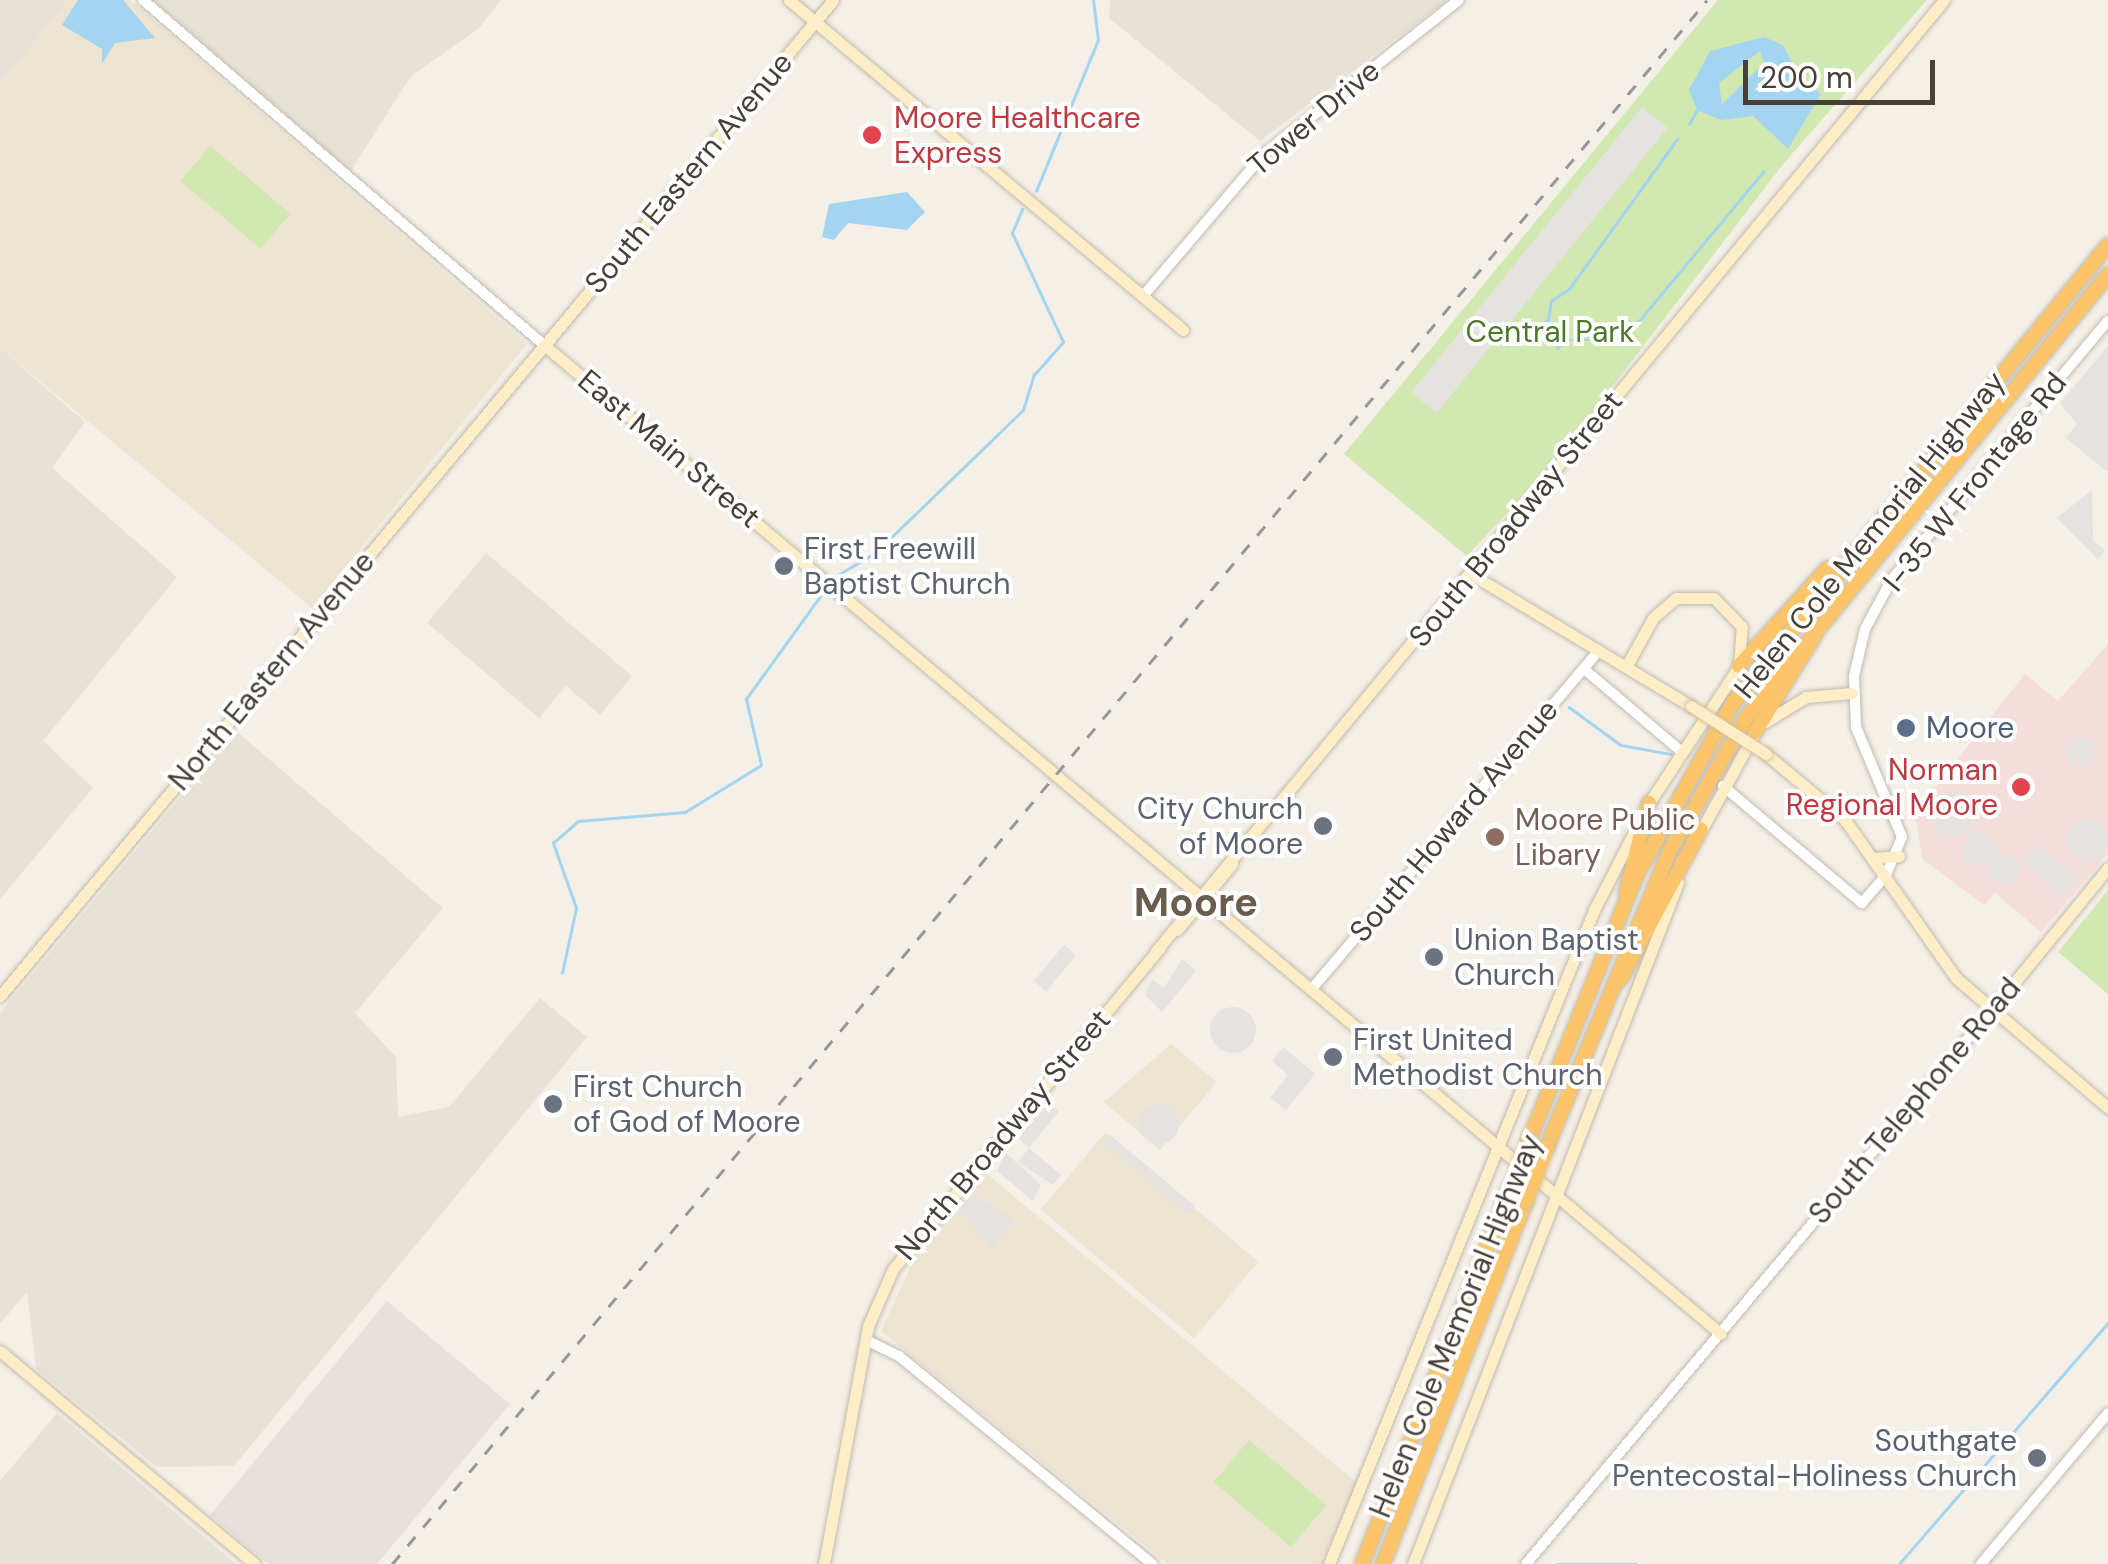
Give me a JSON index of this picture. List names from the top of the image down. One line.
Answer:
{"streets":{"highway":["Helen Cole Memorial Highway"],"main road":["South Eastern Avenue","East Main Street","South Broadway Street","North Eastern Avenue","South Telephone Road","North Broadway Street"],"street":["Tower Drive","I-35 W Frontage Rd","South Howard Avenue"]},"crossings":[["South Eastern Avenue","East Main Street"],["South Eastern Avenue","North Eastern Avenue"],["East Main Street","South Broadway Street"],["East Main Street","North Eastern Avenue"],["East Main Street","South Howard Avenue"],["East Main Street","South Telephone Road"],["East Main Street","North Broadway Street"],["South Broadway Street","North Broadway Street"]],"districts":["Moore"],"parks":["Central Park"],"places":["Moore Healthcare Express","First Freewill Baptist Church","Moore","Norman Regional Moore","City Church of Moore","Moore Public Libary","Union Baptist Church","First United Methodist Church","First Church of God of Moore","Southgate Pentecostal-Holiness Church"],"scale_bar":"200 m"}
